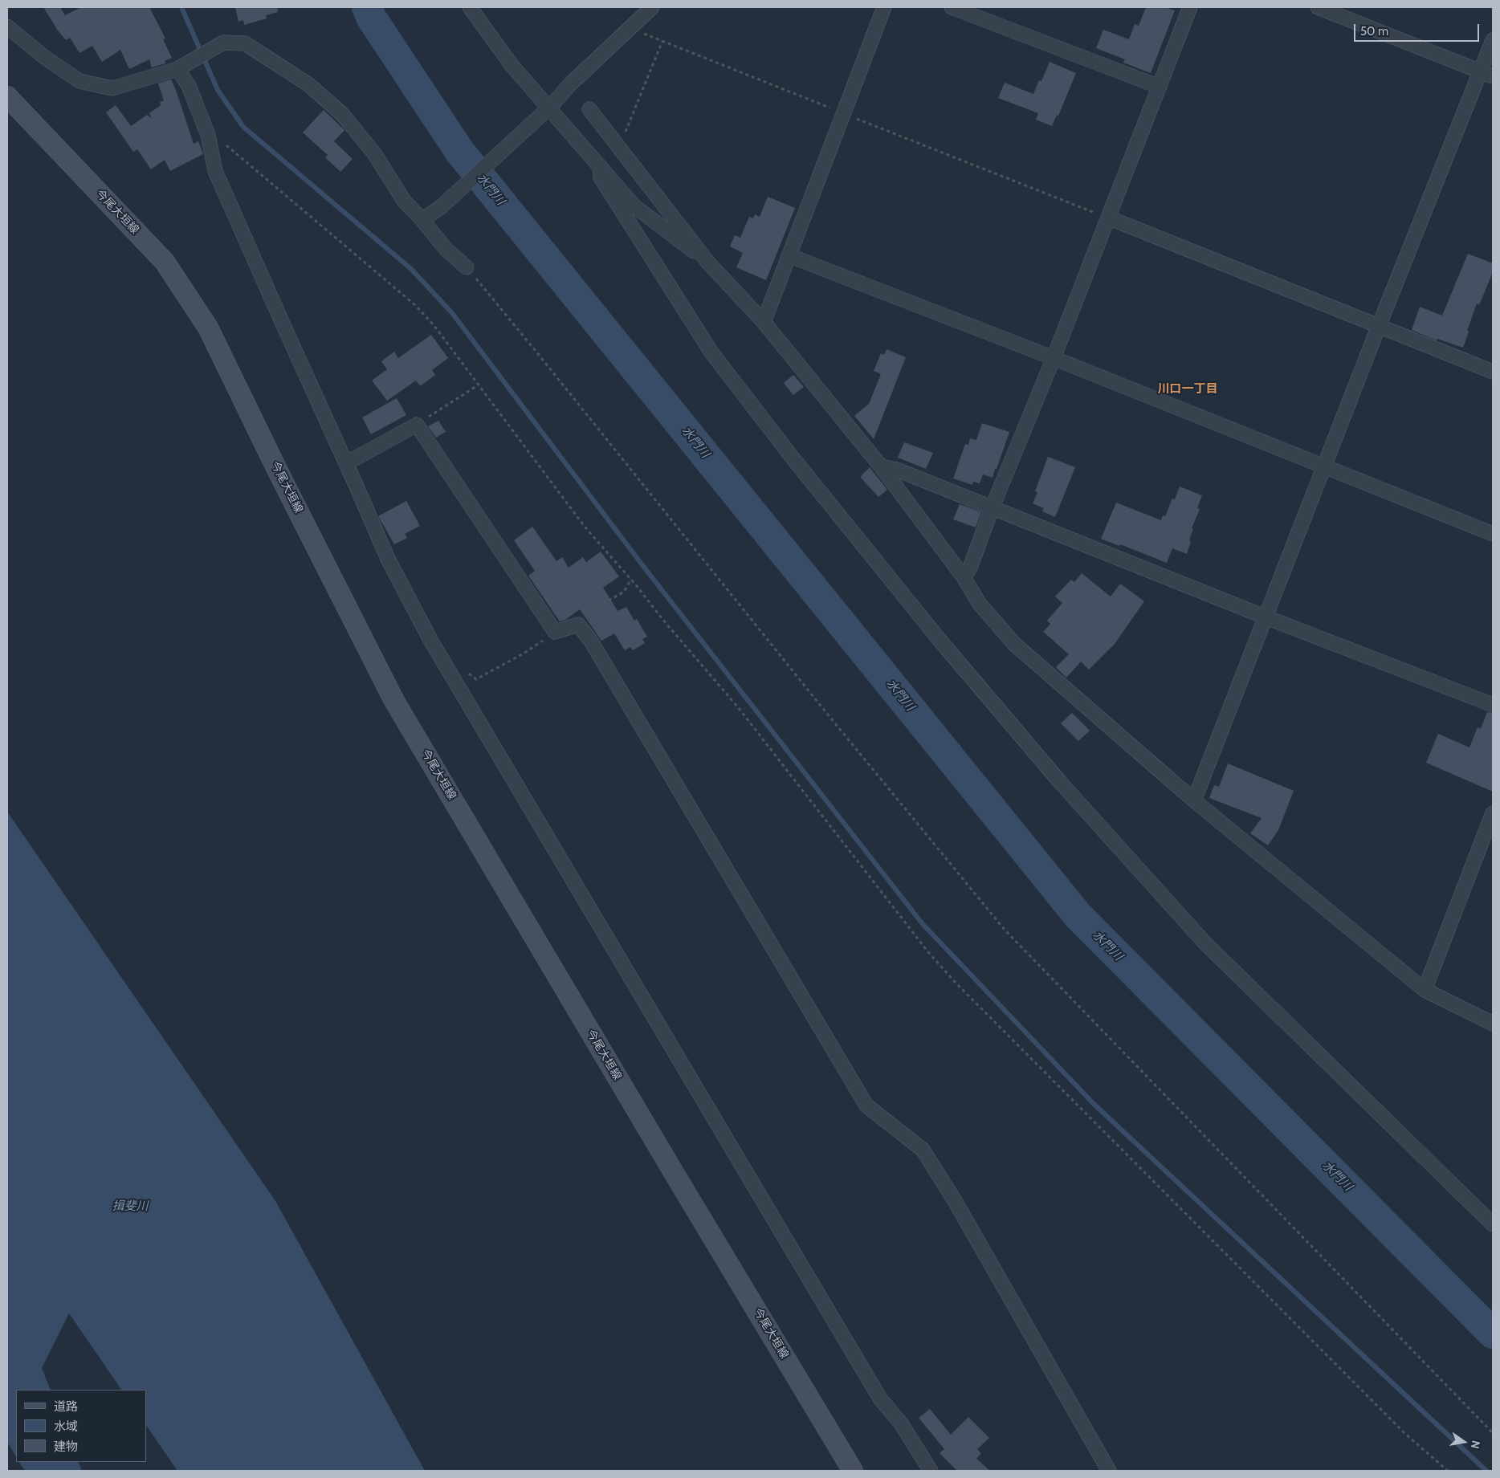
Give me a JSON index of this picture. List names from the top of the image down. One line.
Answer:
{"streets":{"main road":["今尾大垣線"]},"districts":["川口一丁目"],"water":["水門川","揖斐川"],"legend":["道路","水域","建物"],"scale_bar":"50 m","north":"right"}
